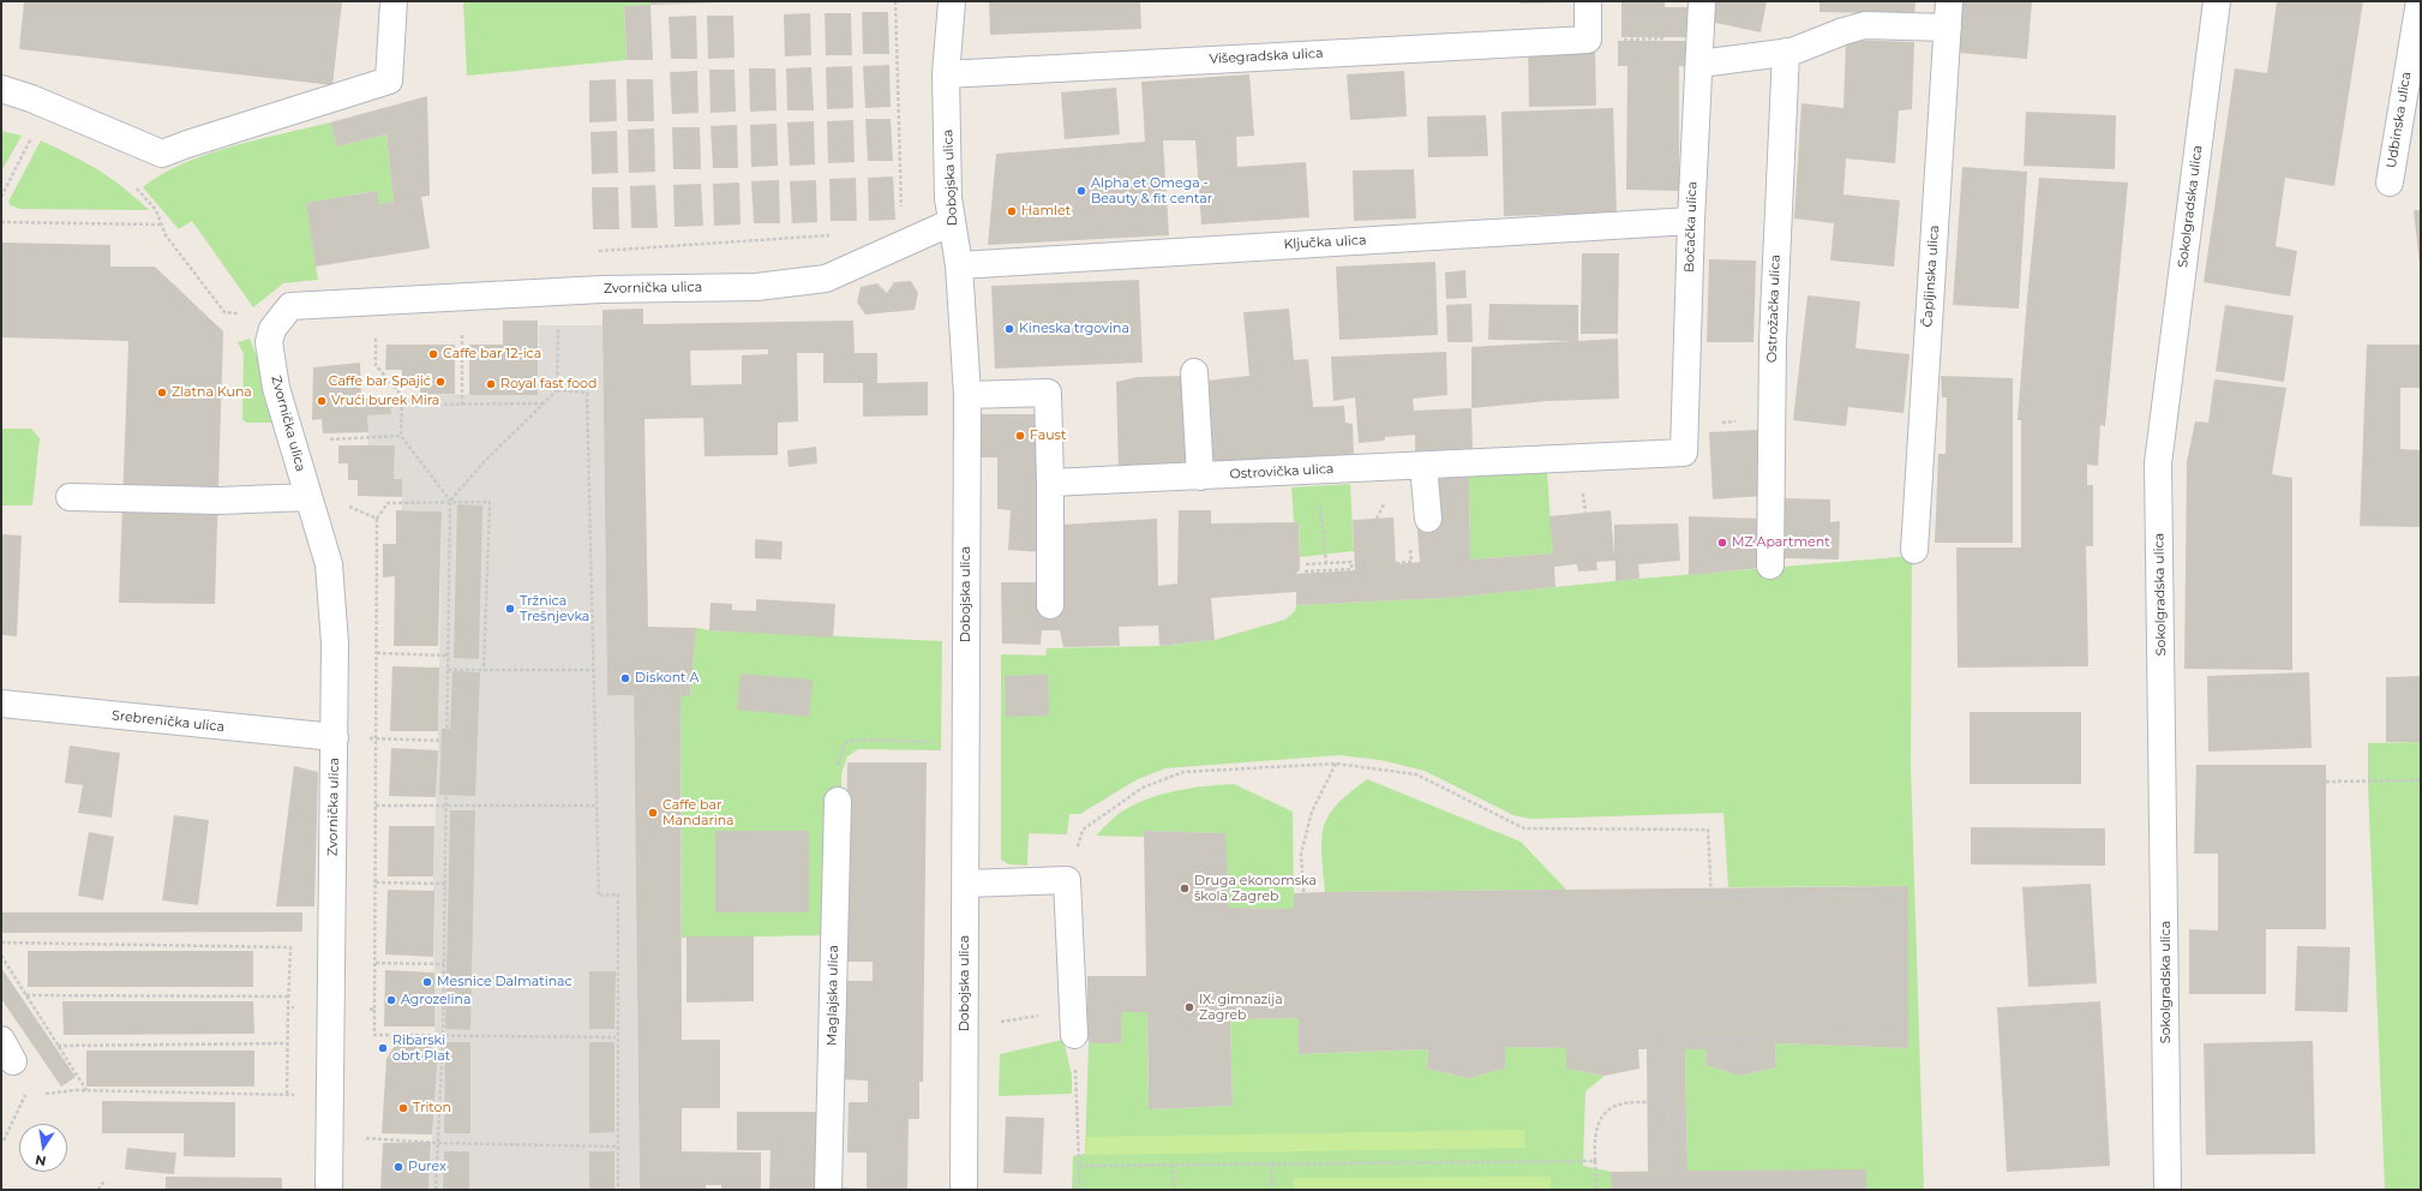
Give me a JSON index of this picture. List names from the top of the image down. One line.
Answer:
{"streets":{"street":["Višegradska ulica","Udbinska ulica","Dobojska ulica","Sokolgradska ulica","Bočačka ulica","Ključka ulica","Čapljinska ulica","Zvornička ulica","Ostrožačka ulica","Ostrovička ulica","Srebrenička ulica","Maglajska ulica"]},"crossings":[["Višegradska ulica","Dobojska ulica"],["Dobojska ulica","Ključka ulica"],["Dobojska ulica","Zvornička ulica"],["Bočačka ulica","Ključka ulica"],["Bočačka ulica","Ostrovička ulica"],["Zvornička ulica","Srebrenička ulica"]],"places":["Alpha et Omega - Beauty & fit centar","Hamlet","Kineska trgovina","Caffe bar 12-ica","Caffe bar Spajić","Royal fast food","Zlatna Kuna","Vrući burek Mira","Faust","MZ Apartment","Tržnica Trešnjevka","Diskont A","Caffe bar Mandarina","Druga ekonomska škola Zagreb","Mesnice Dalmatinac","Agrozelina","IX. gimnazija Zagreb","Ribarski obrt Plat","Triton","Purex"],"north":"bottom"}
